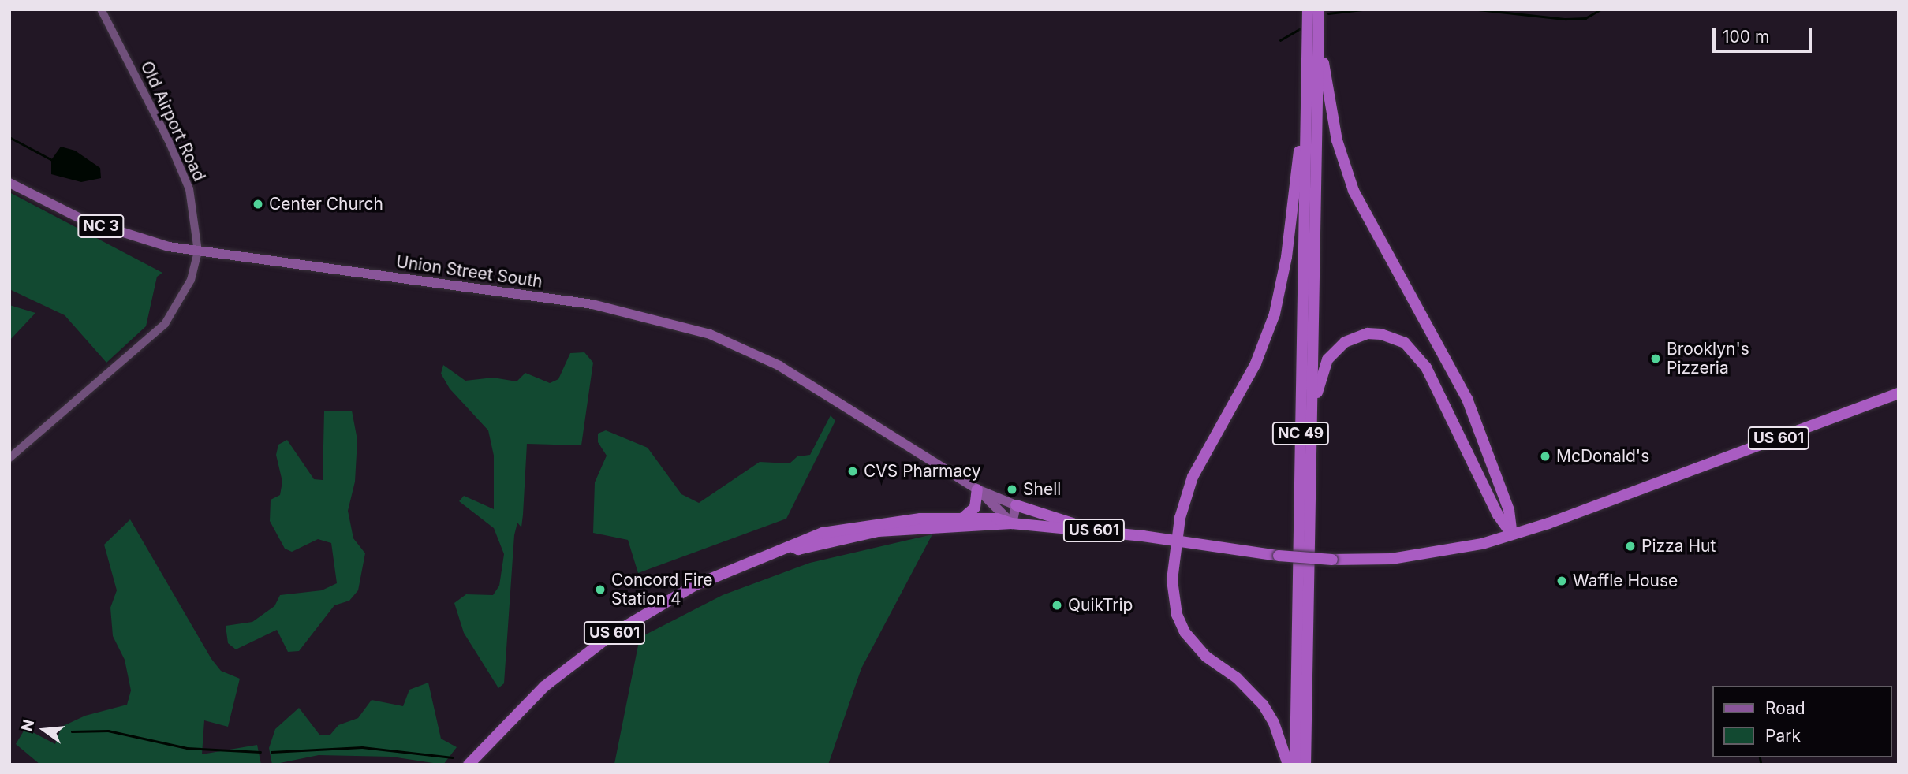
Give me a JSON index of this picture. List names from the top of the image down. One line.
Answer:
{"streets":{"highway":["NC 49","US 601"],"main road":["Old Airport Road","NC 3","Union Street South"]},"crossings":[["Old Airport Road","NC 3"],["Old Airport Road","Union Street South"],["NC 3","Union Street South"],["Union Street South","US 601"]],"places":["Center Church","Brooklyn's Pizzeria","McDonald's","CVS Pharmacy","Shell","Pizza Hut","Waffle House","Concord Fire Station 4","QuikTrip"],"legend":["Road","Park"],"scale_bar":"100 m","north":"left"}
